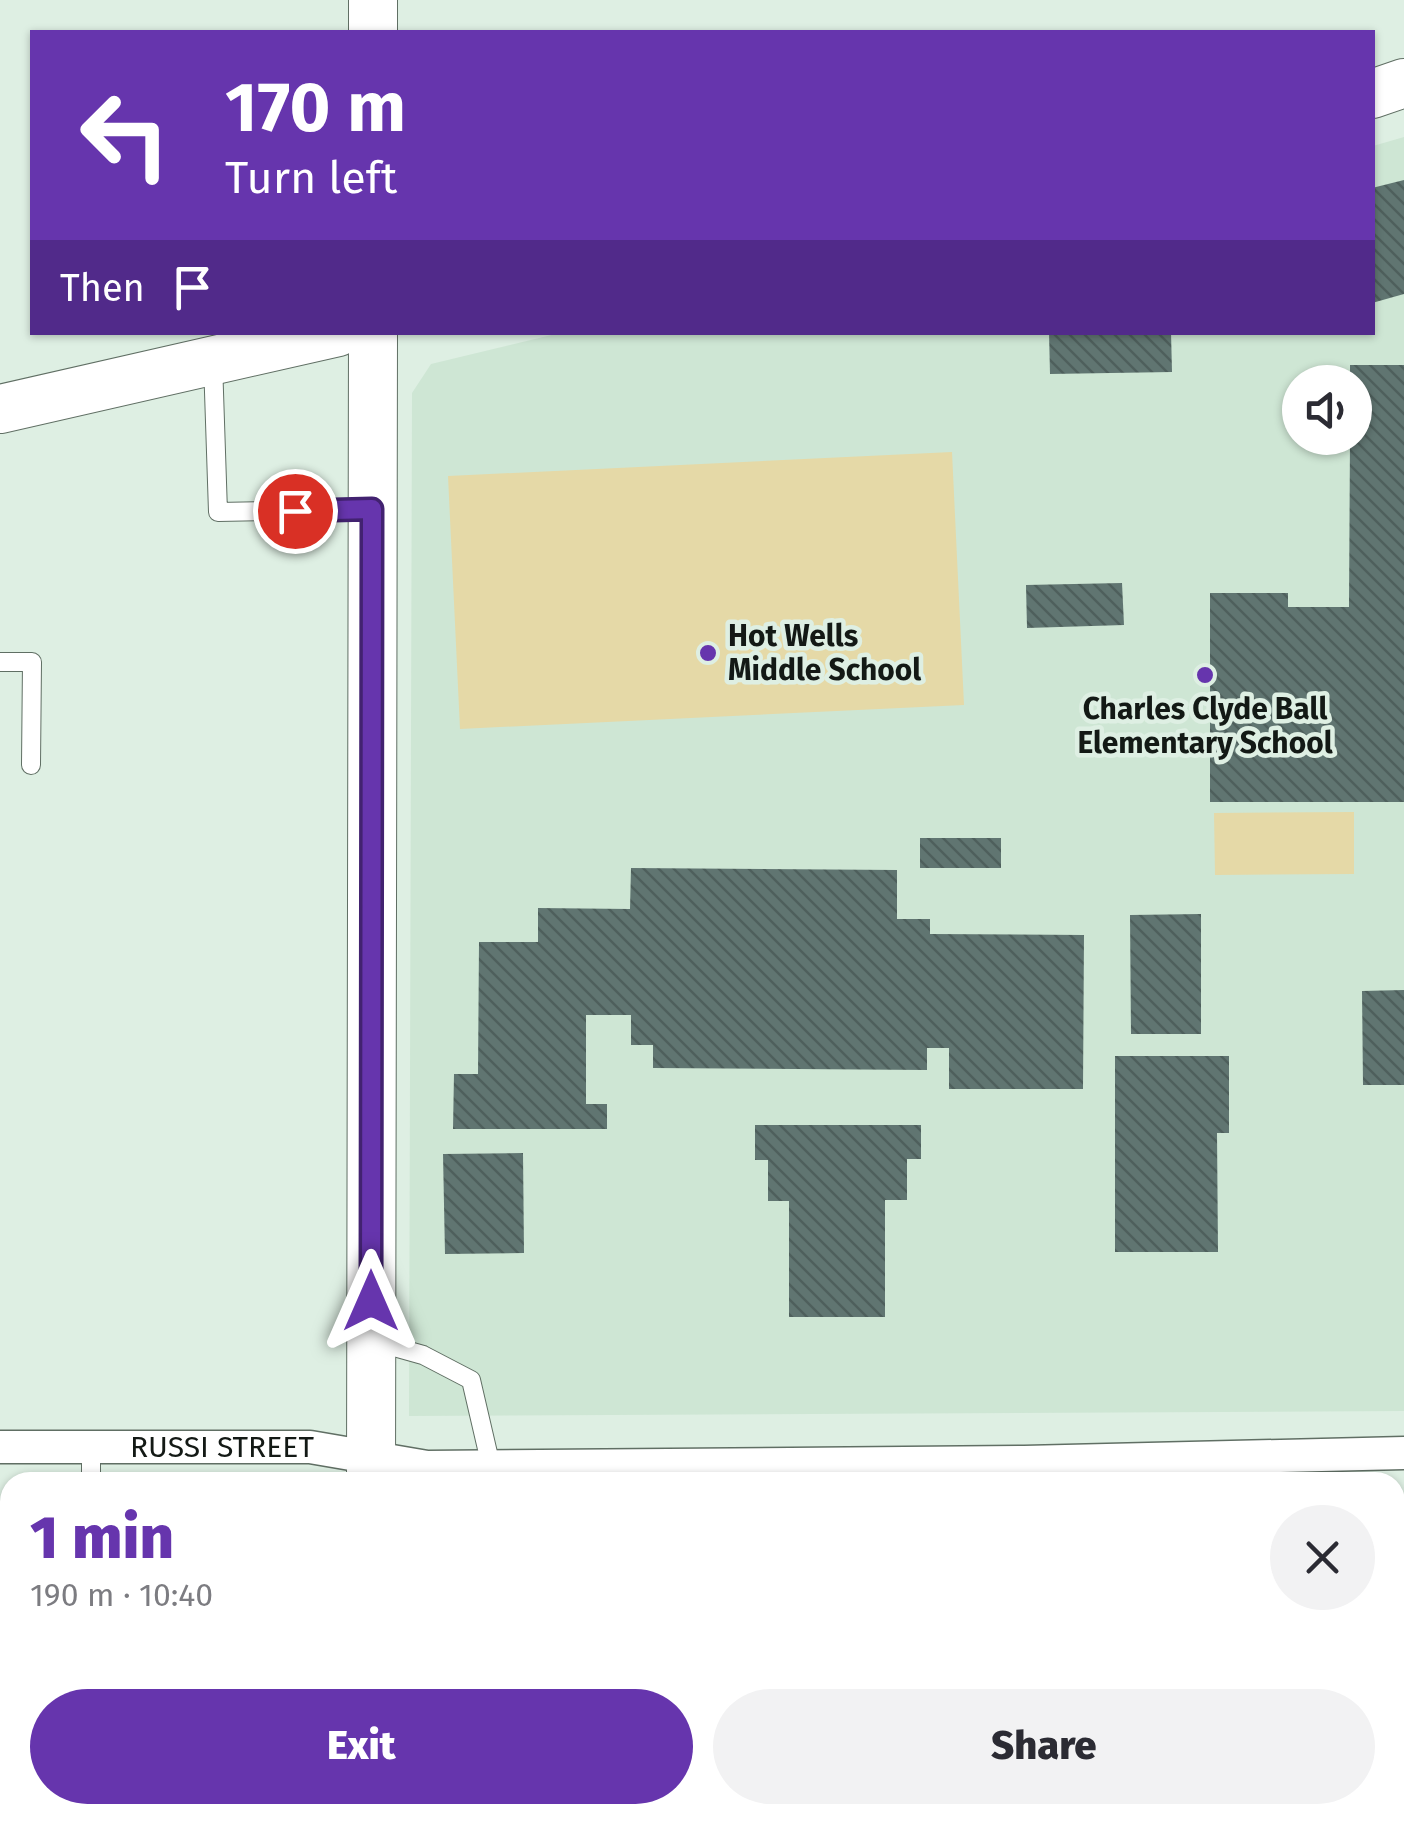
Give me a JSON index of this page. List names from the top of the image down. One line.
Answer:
{"streets":{"street":["RUSSI STREET"]},"places":["Hot Wells Middle School","Charles Clyde Ball Elementary School"],"page":{"turn":["170 m","Turn left"],"then":"Then","heading":["1 min","190 m · 10:40"],"buttons":["Exit","Share"]}}
